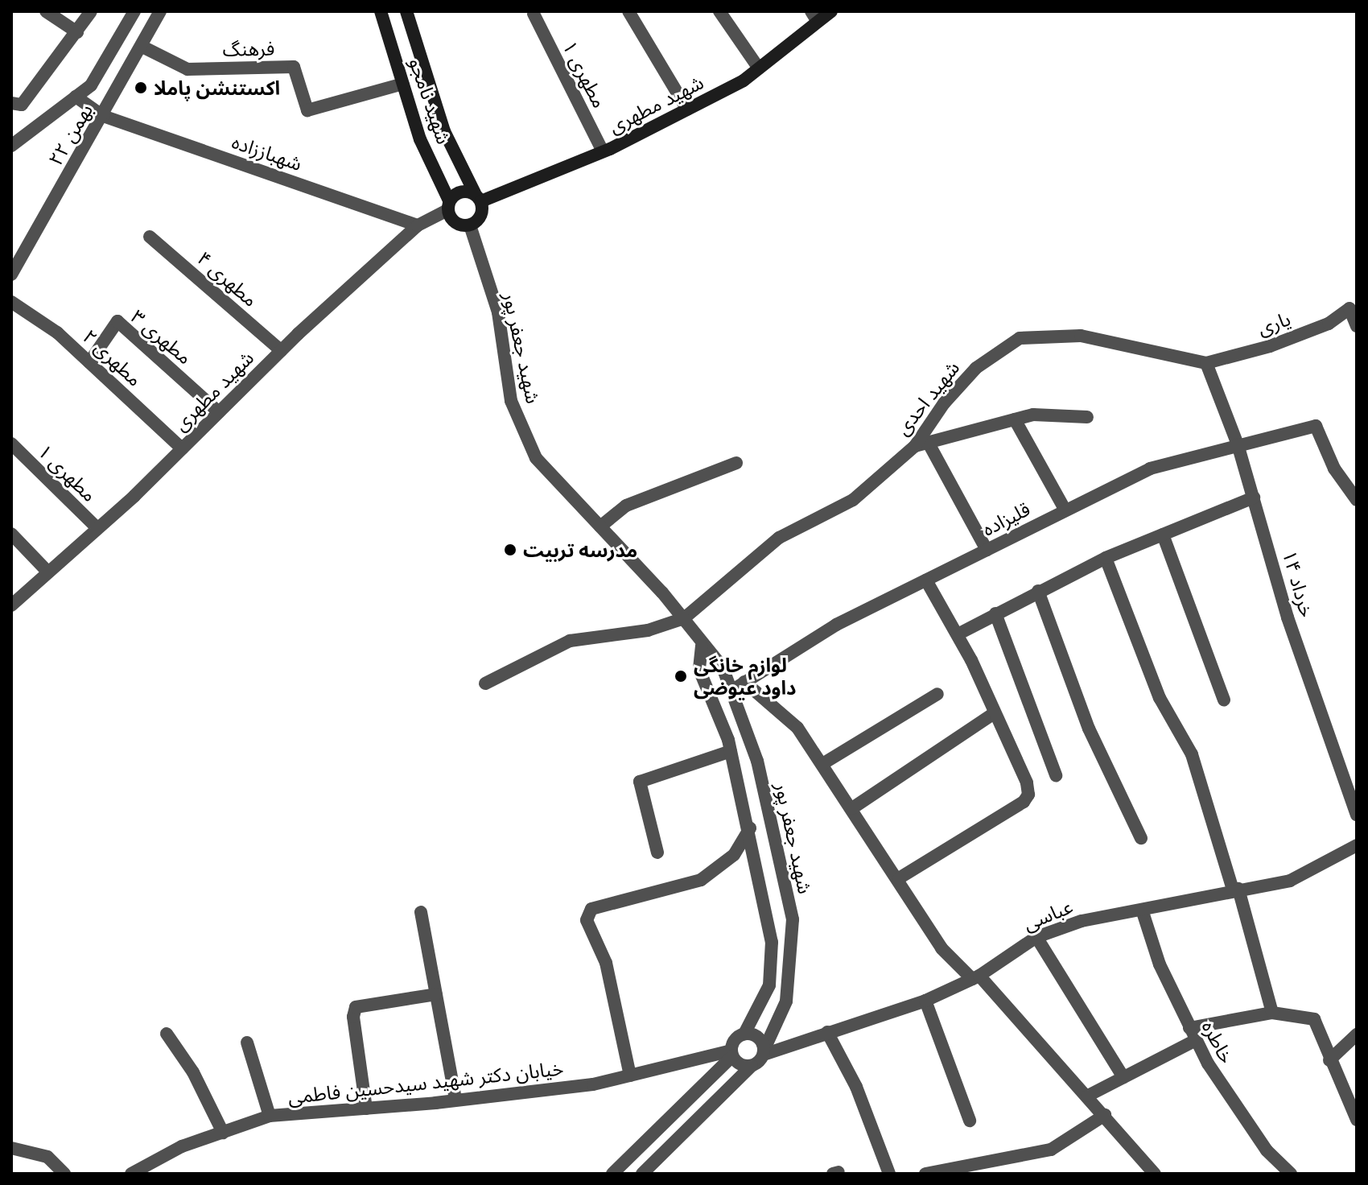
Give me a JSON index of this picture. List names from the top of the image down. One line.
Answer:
{"streets":{"main road":["شهید نامجو","شهید مطهری"],"street":["فرهنگ","مطهری ۱","۲۲ بهمن","شهباززاده","مطهری ۴","یاری","مطهری ۳","شهید جعفر پور","مطهری ۲","شهید احدی","قلیزاده","۱۴ خرداد","عباسی","خاطره","خیابان دکتر شهید سیدحسین فاطمی"]},"crossings":[["فرهنگ","شهید نامجو"],["فرهنگ","۲۲ بهمن"],["مطهری ۱","شهید مطهری"],["شهید نامجو","شهید مطهری"],["شهید نامجو","شهید جعفر پور"],["شهید مطهری","شهباززاده"],["شهید مطهری","مطهری ۴"],["شهید مطهری","مطهری ۳"],["شهید مطهری","شهید جعفر پور"],["شهید مطهری","مطهری ۲"],["۲۲ بهمن","شهباززاده"],["یاری","شهید احدی"],["یاری","۱۴ خرداد"],["مطهری ۳","مطهری ۲"],["شهید جعفر پور","شهید احدی"],["شهید جعفر پور","قلیزاده"],["شهید جعفر پور","عباسی"],["شهید جعفر پور","خیابان دکتر شهید سیدحسین فاطمی"],["شهید احدی","۱۴ خرداد"],["قلیزاده","۱۴ خرداد"],["عباسی","خاطره"],["عباسی","خیابان دکتر شهید سیدحسین فاطمی"]],"places":["اکستنشن پاملا","مدرسه تربیت","لوازم خانگی داود عیوضی"]}
